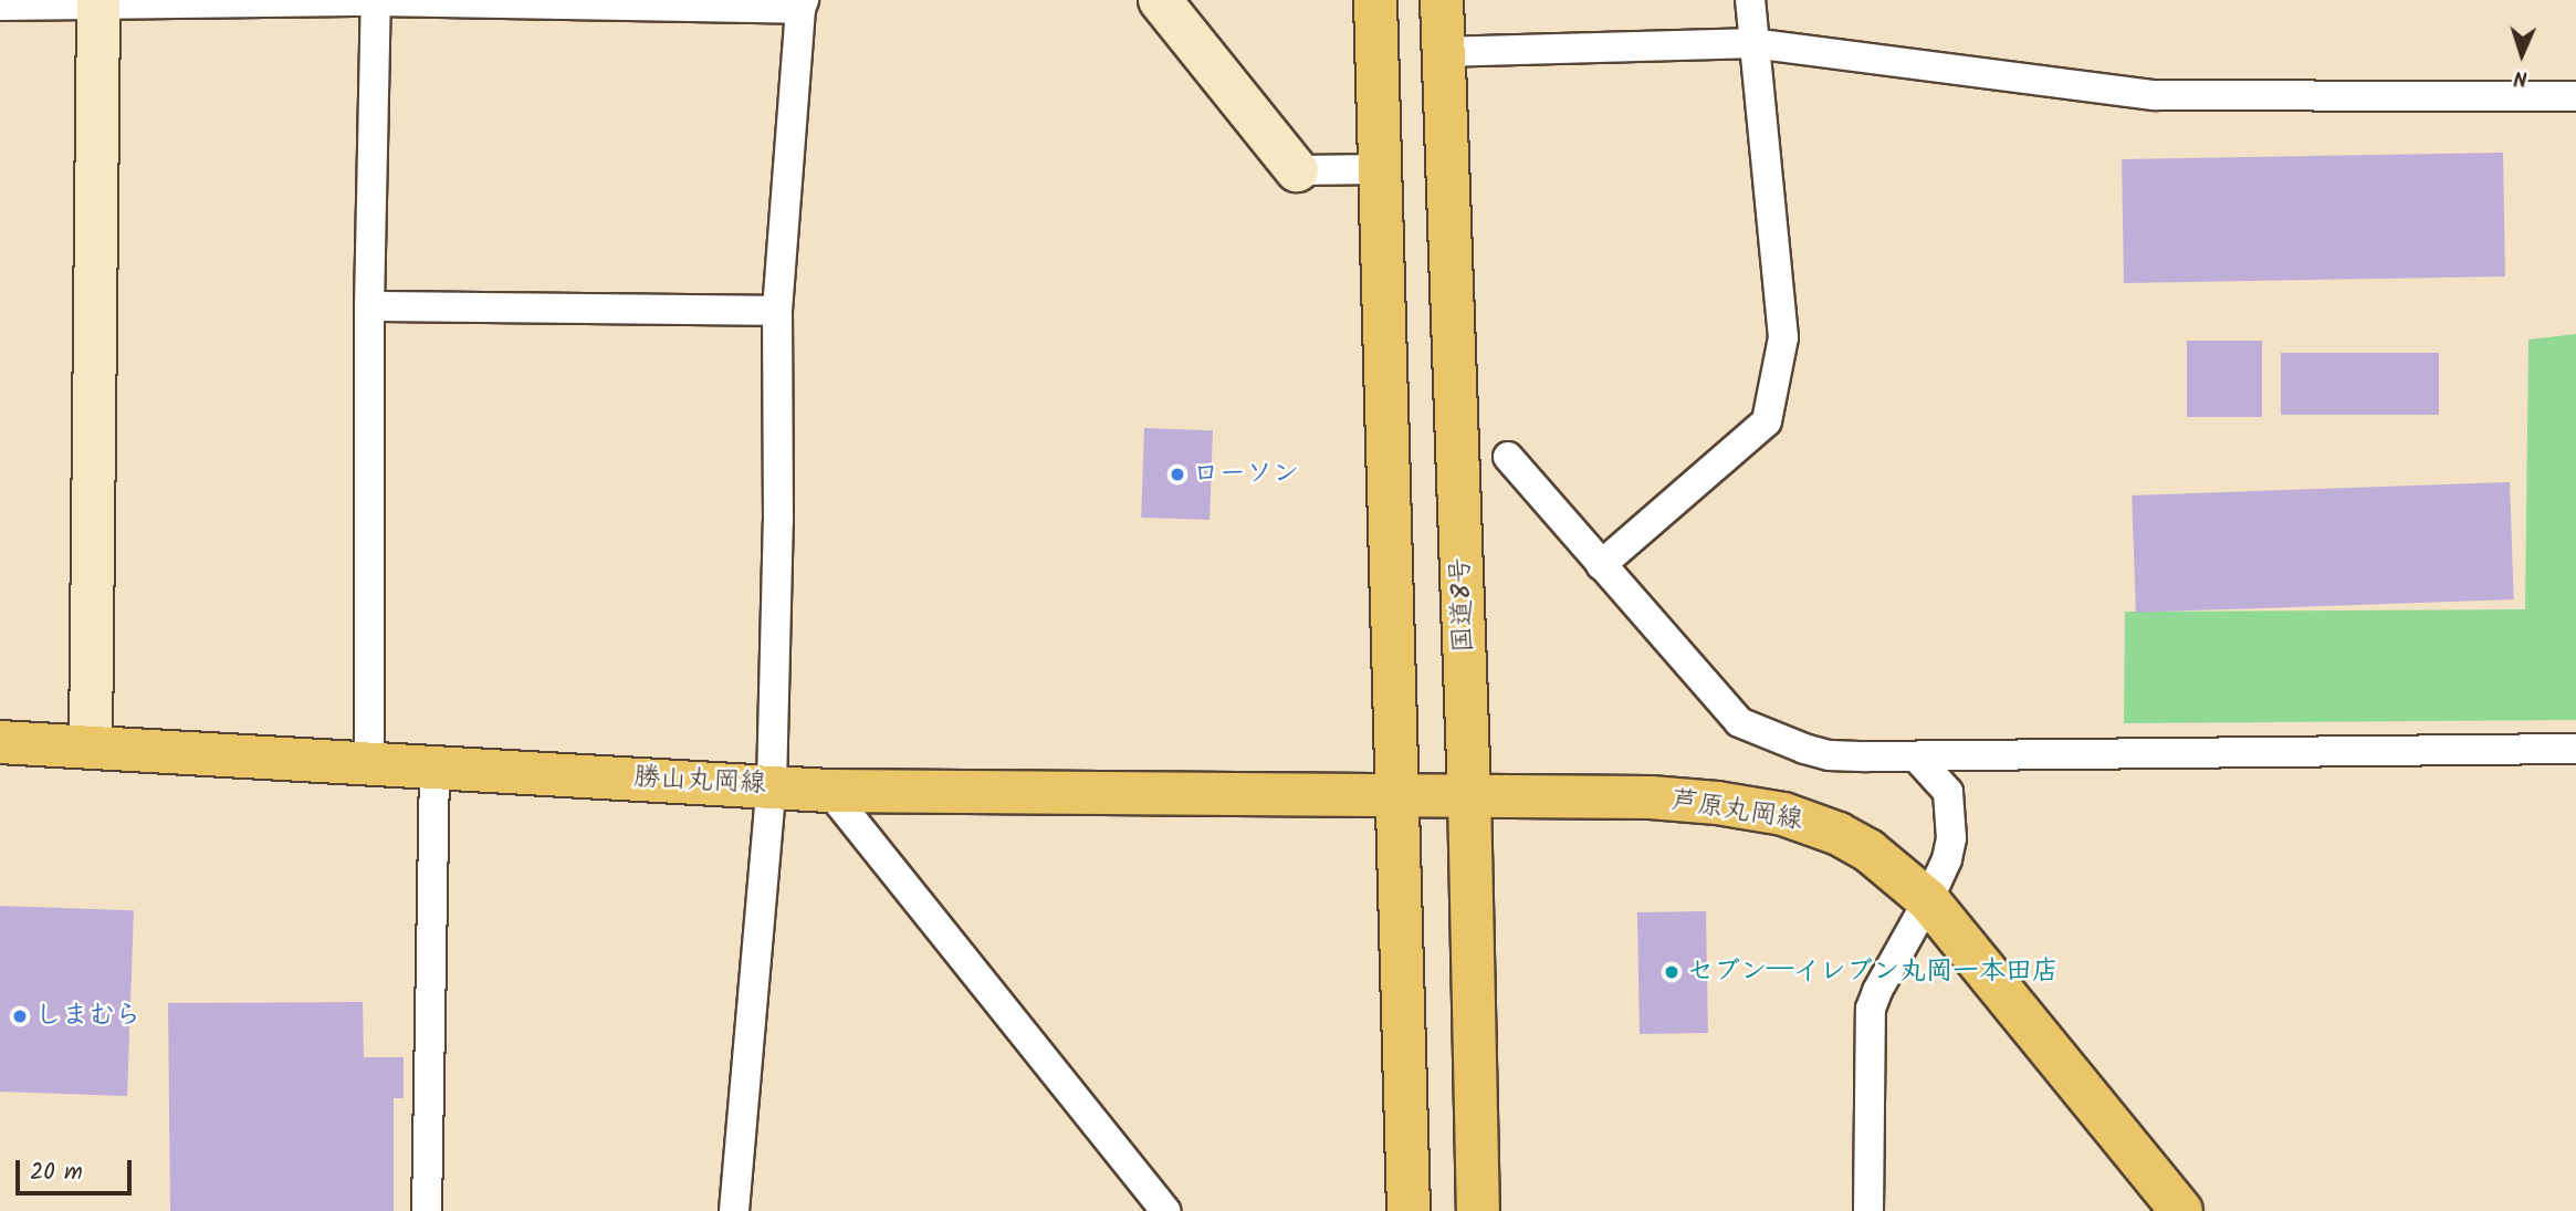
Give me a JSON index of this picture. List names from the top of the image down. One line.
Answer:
{"streets":{"main road":["国道8号","勝山丸岡線","芦原丸岡線"]},"crossings":[["国道8号","芦原丸岡線"],["勝山丸岡線","芦原丸岡線"]],"places":["ローソン","セブン―イレブン丸岡一本田店","しまむら"],"scale_bar":"20 m","north":"bottom"}
